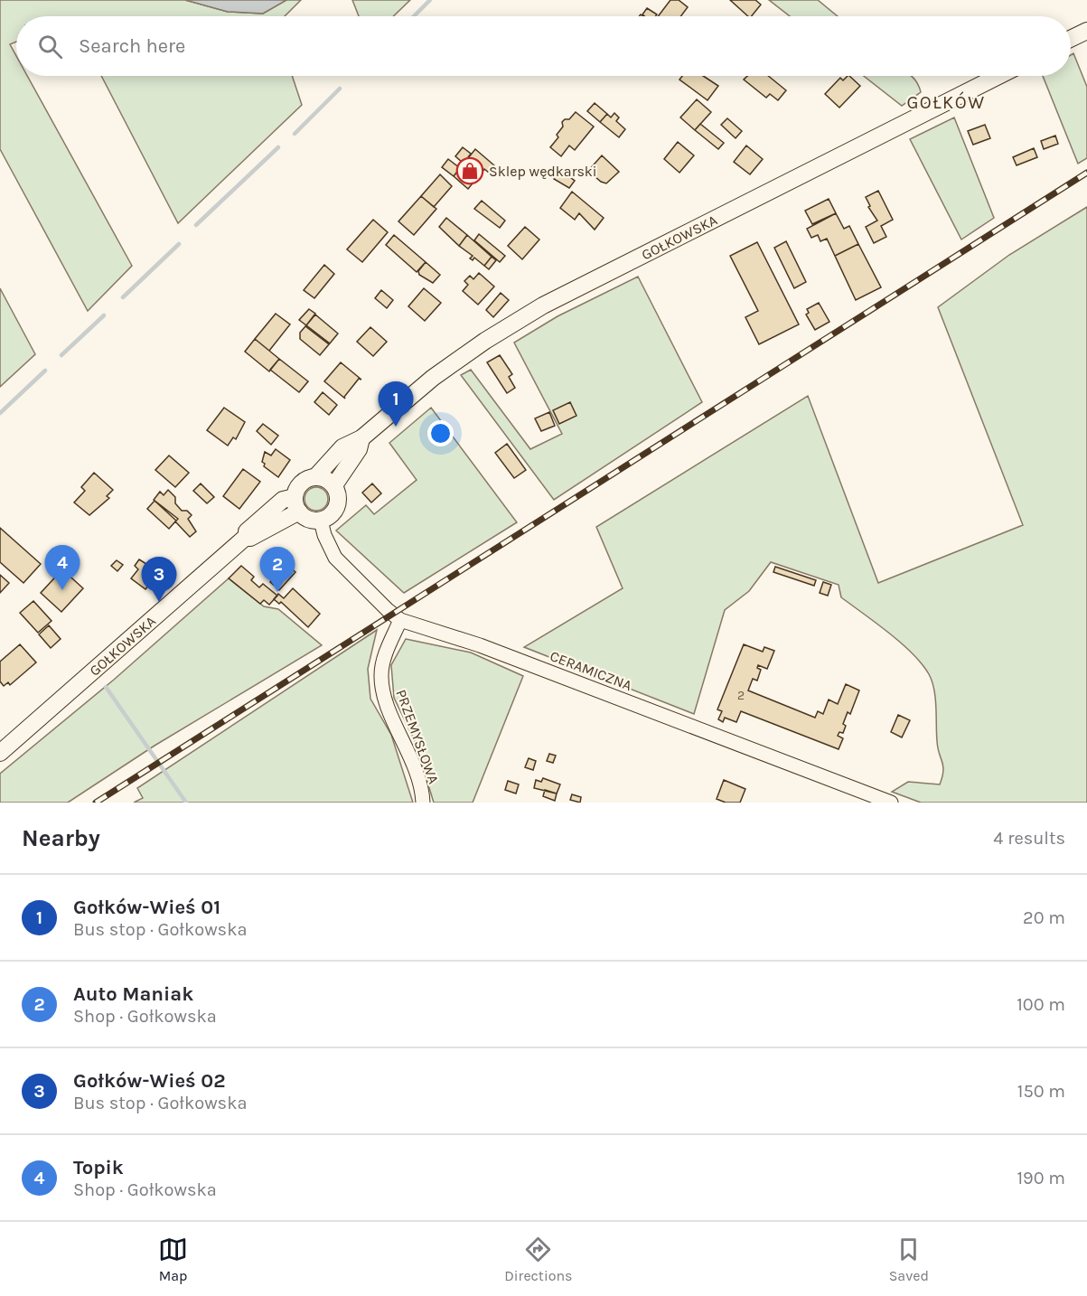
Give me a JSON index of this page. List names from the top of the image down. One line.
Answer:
{"streets":{"street":["GOŁKOWSKA","CERAMICZNA","PRZEMYSŁOWA"]},"crossings":[["GOŁKOWSKA","CERAMICZNA"],["CERAMICZNA","PRZEMYSŁOWA"]],"districts":["GOŁKÓW"],"places":{"shop":["Sklep wędkarski"]},"house_numbers":["2"],"page":{"search":"Search here","pins":["1","4","2","3"],"heading":["Nearby","4 results"],"list":[{"mark":"1","name":"Gołków-Wieś 01","note":"Bus stop · Gołkowska","value":"20 m"},{"mark":"2","name":"Auto Maniak","note":"Shop · Gołkowska","value":"100 m"},{"mark":"3","name":"Gołków-Wieś 02","note":"Bus stop · Gołkowska","value":"150 m"},{"mark":"4","name":"Topik","note":"Shop · Gołkowska","value":"190 m"}],"nav":["Map","Directions","Saved"]}}
